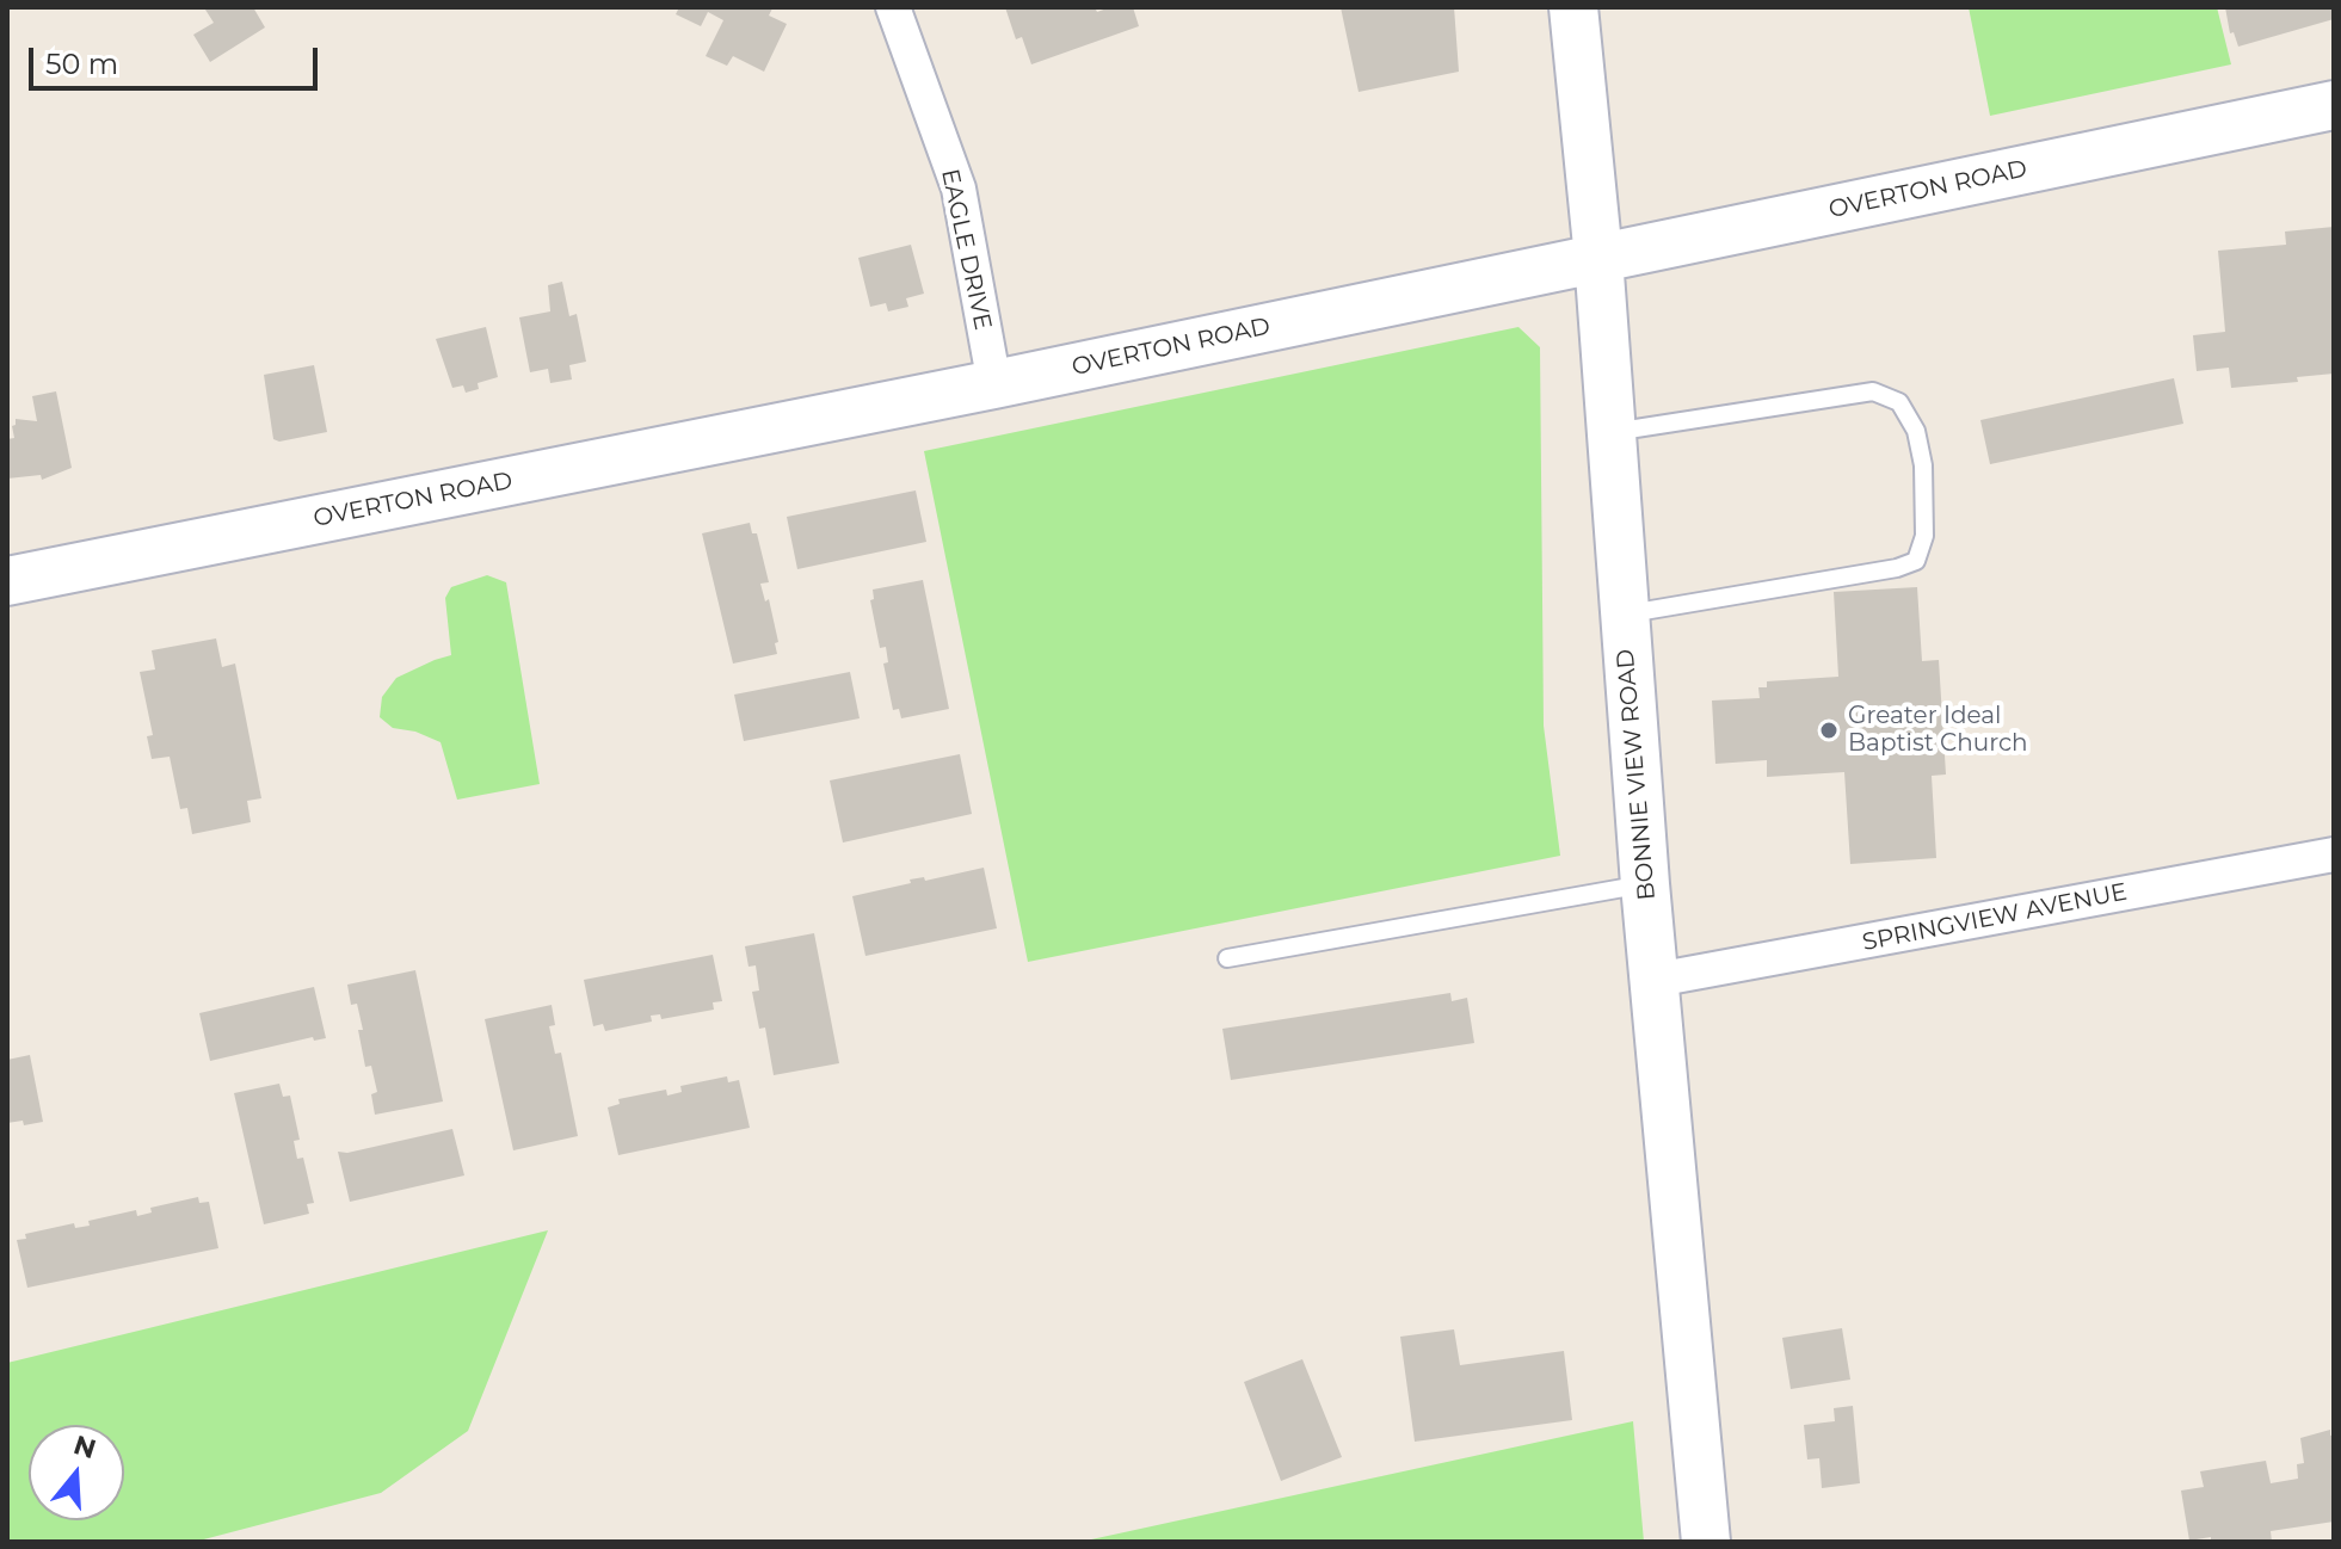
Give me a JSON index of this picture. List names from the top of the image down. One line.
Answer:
{"streets":{"street":["OVERTON ROAD","EAGLE DRIVE","BONNIE VIEW ROAD","SPRINGVIEW AVENUE"]},"crossings":[["OVERTON ROAD","EAGLE DRIVE"],["OVERTON ROAD","BONNIE VIEW ROAD"],["BONNIE VIEW ROAD","SPRINGVIEW AVENUE"]],"places":["Greater Ideal Baptist Church"],"scale_bar":"50 m","north":"top"}
